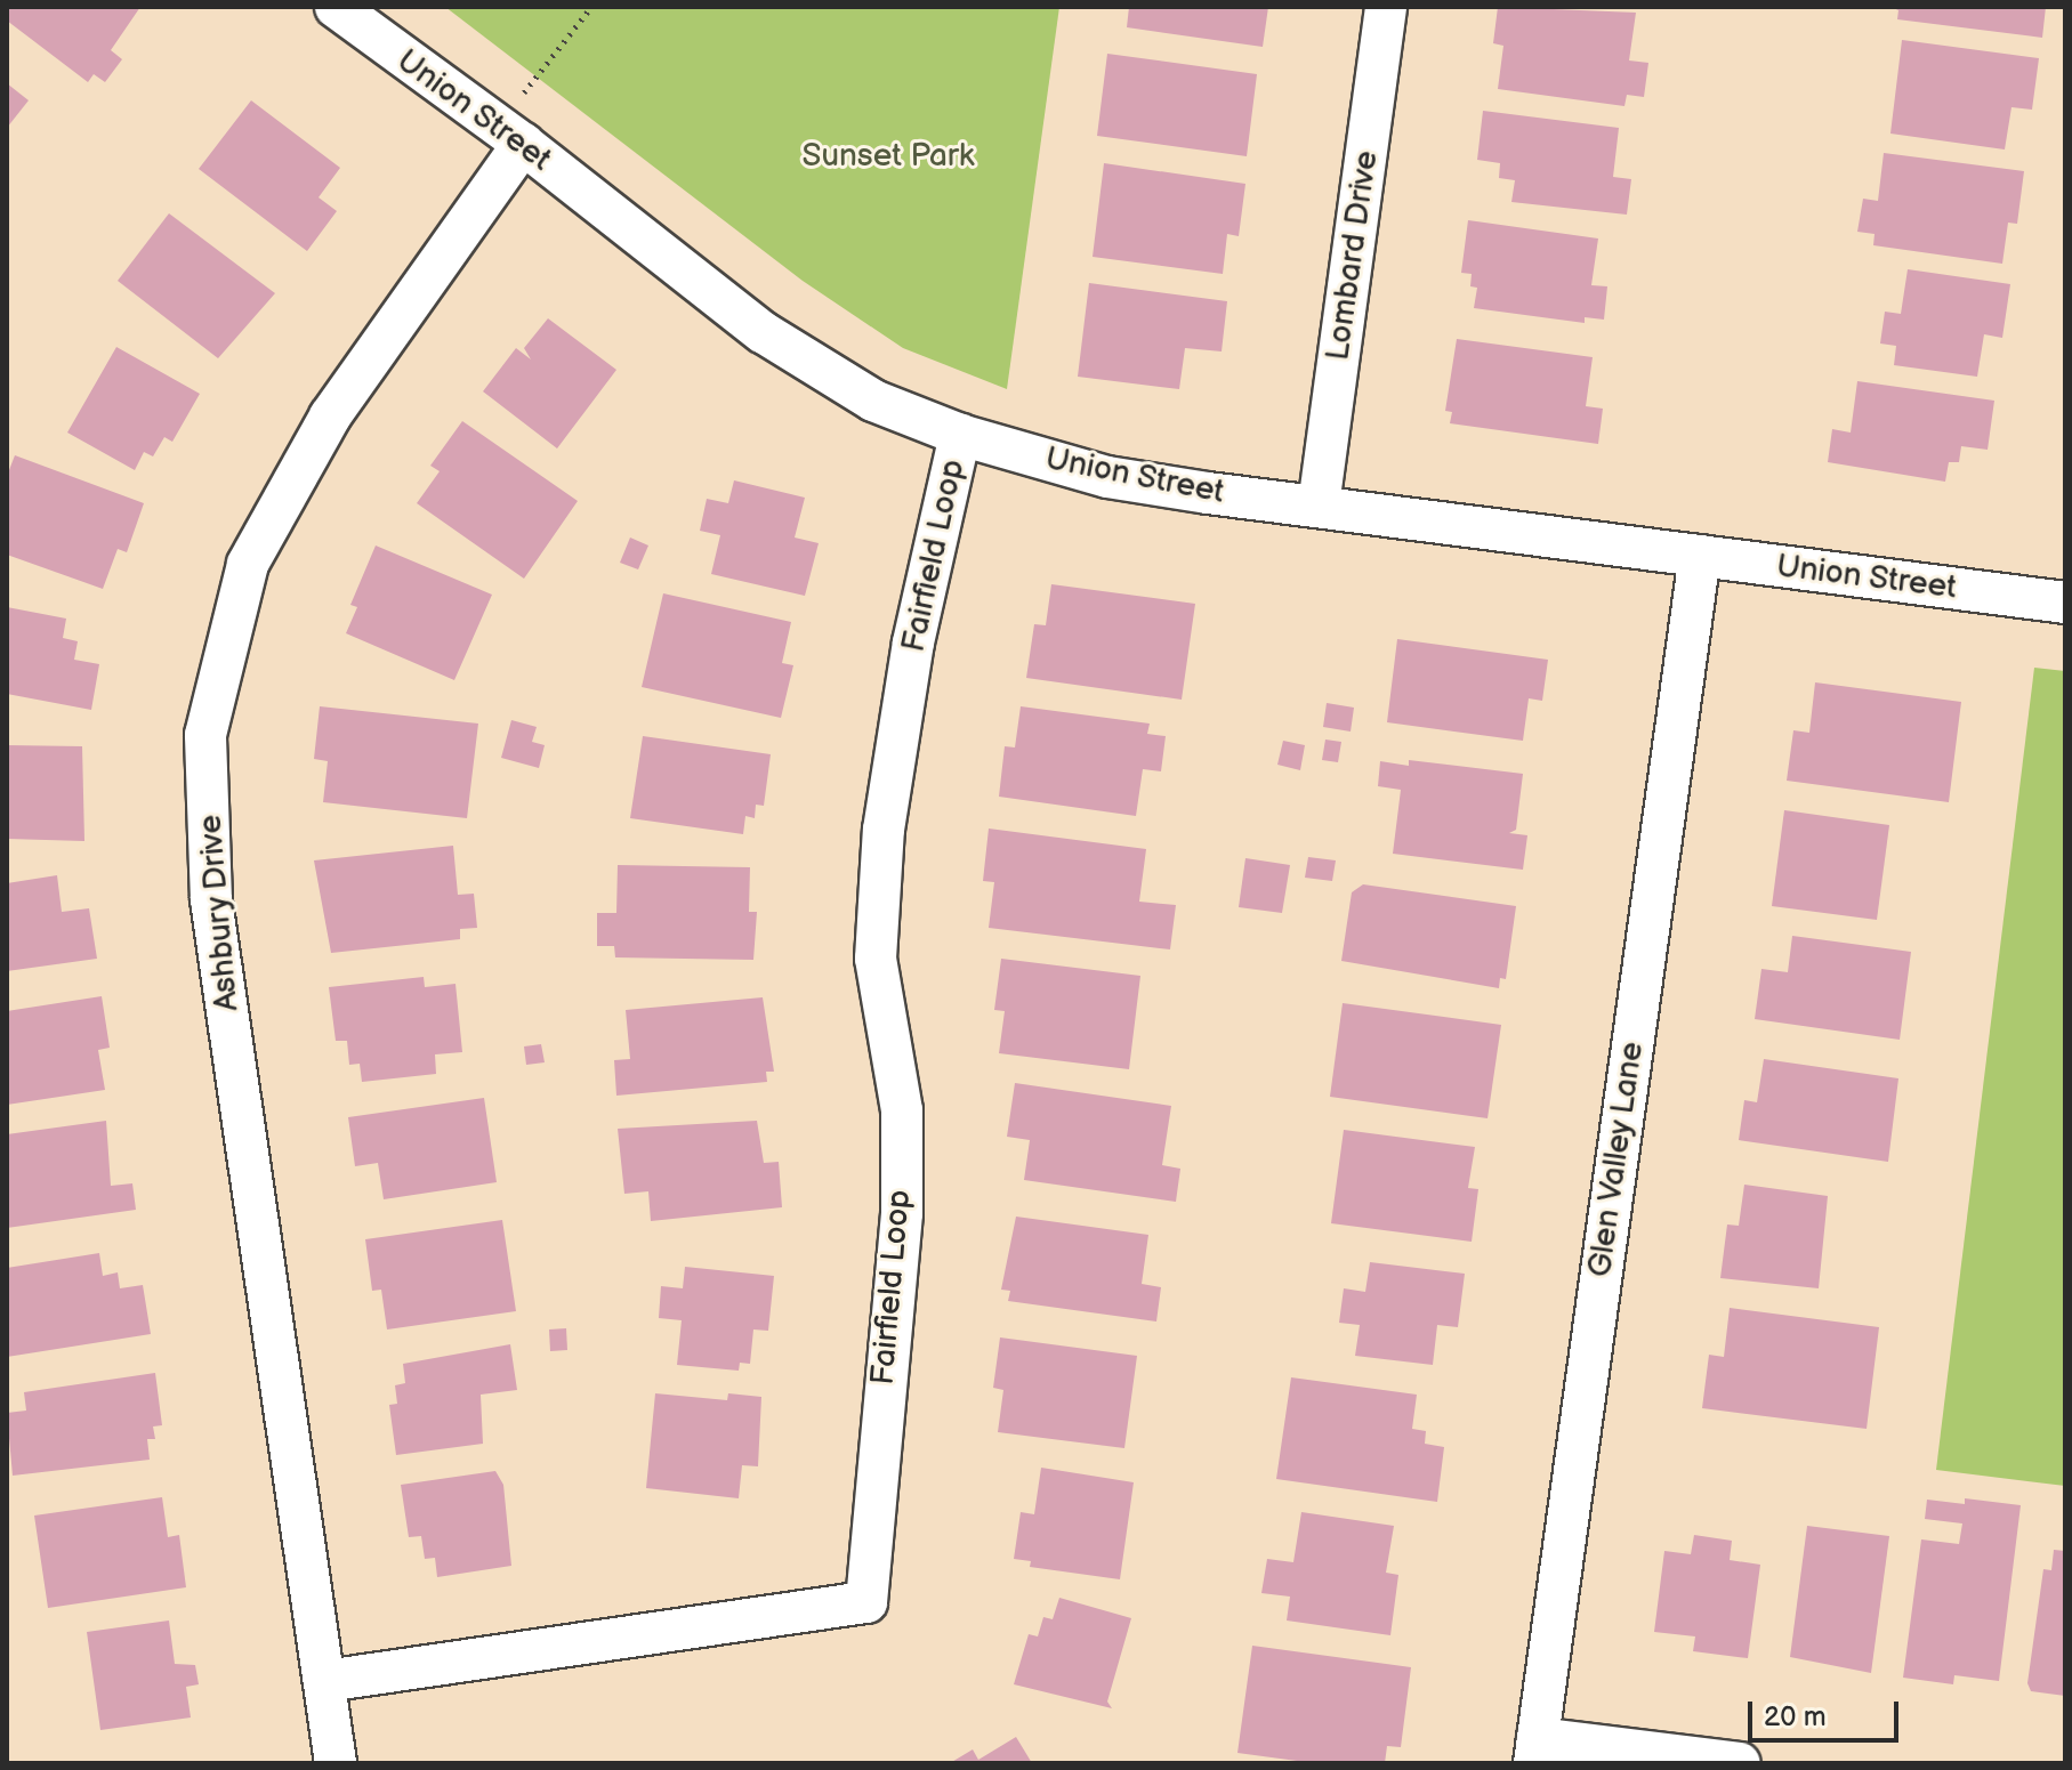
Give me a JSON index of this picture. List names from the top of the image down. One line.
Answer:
{"streets":{"street":["Union Street","Lombard Drive","Fairfield Loop","Ashbury Drive","Glen Valley Lane"]},"crossings":[["Union Street","Lombard Drive"],["Union Street","Fairfield Loop"],["Union Street","Ashbury Drive"],["Union Street","Glen Valley Lane"],["Fairfield Loop","Ashbury Drive"]],"parks":["Sunset Park"],"scale_bar":"20 m"}
